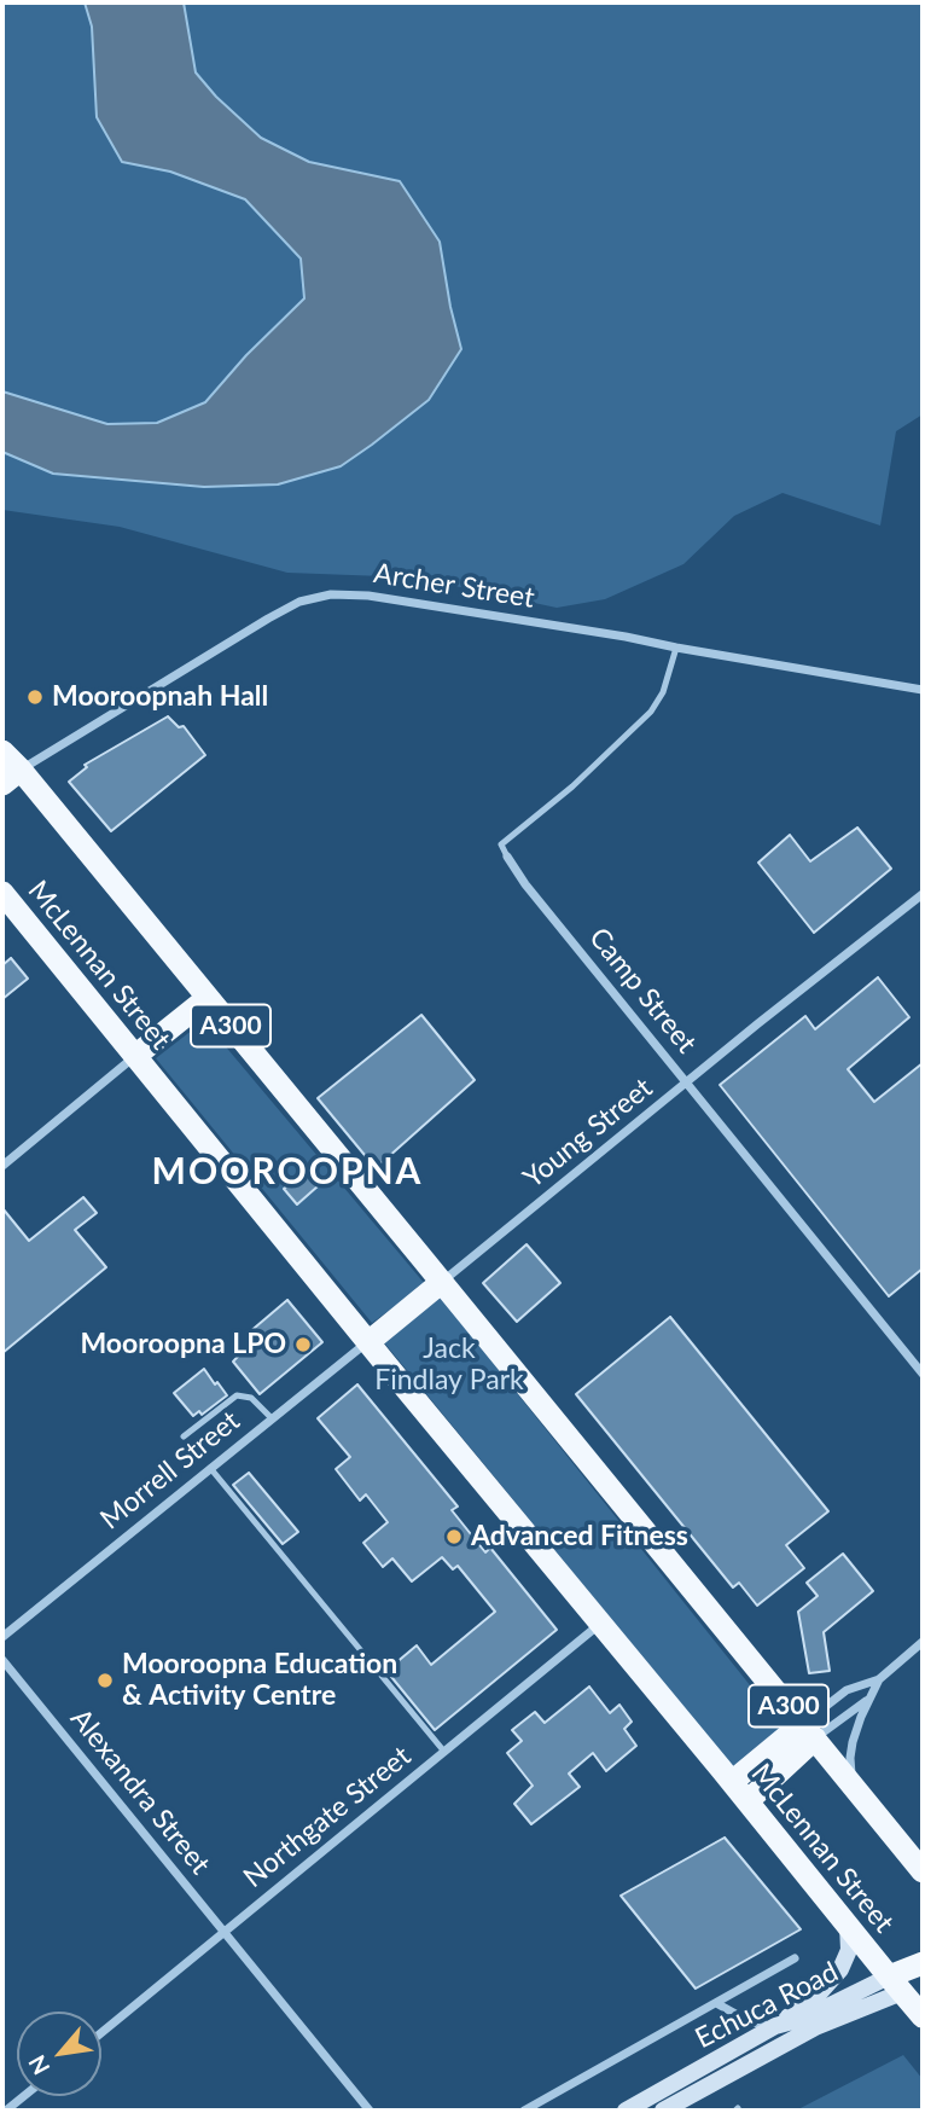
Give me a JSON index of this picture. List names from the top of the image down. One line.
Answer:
{"streets":{"highway":["McLennan Street","A300"],"main road":["Echuca Road"],"street":["Archer Street","Camp Street","Young Street","Morrell Street","Alexandra Street","Northgate Street"]},"crossings":[["Archer Street","Camp Street"],["Archer Street","A300"],["McLennan Street","Morrell Street"],["McLennan Street","Northgate Street"],["McLennan Street","Echuca Road"],["Camp Street","Young Street"],["A300","Young Street"],["Alexandra Street","Northgate Street"]],"districts":["MOOROOPNA"],"parks":["Jack Findlay Park"],"places":["Mooroopnah Hall","Mooroopna LPO","Advanced Fitness","Mooroopna Education & Activity Centre"],"north":"bottom left"}
